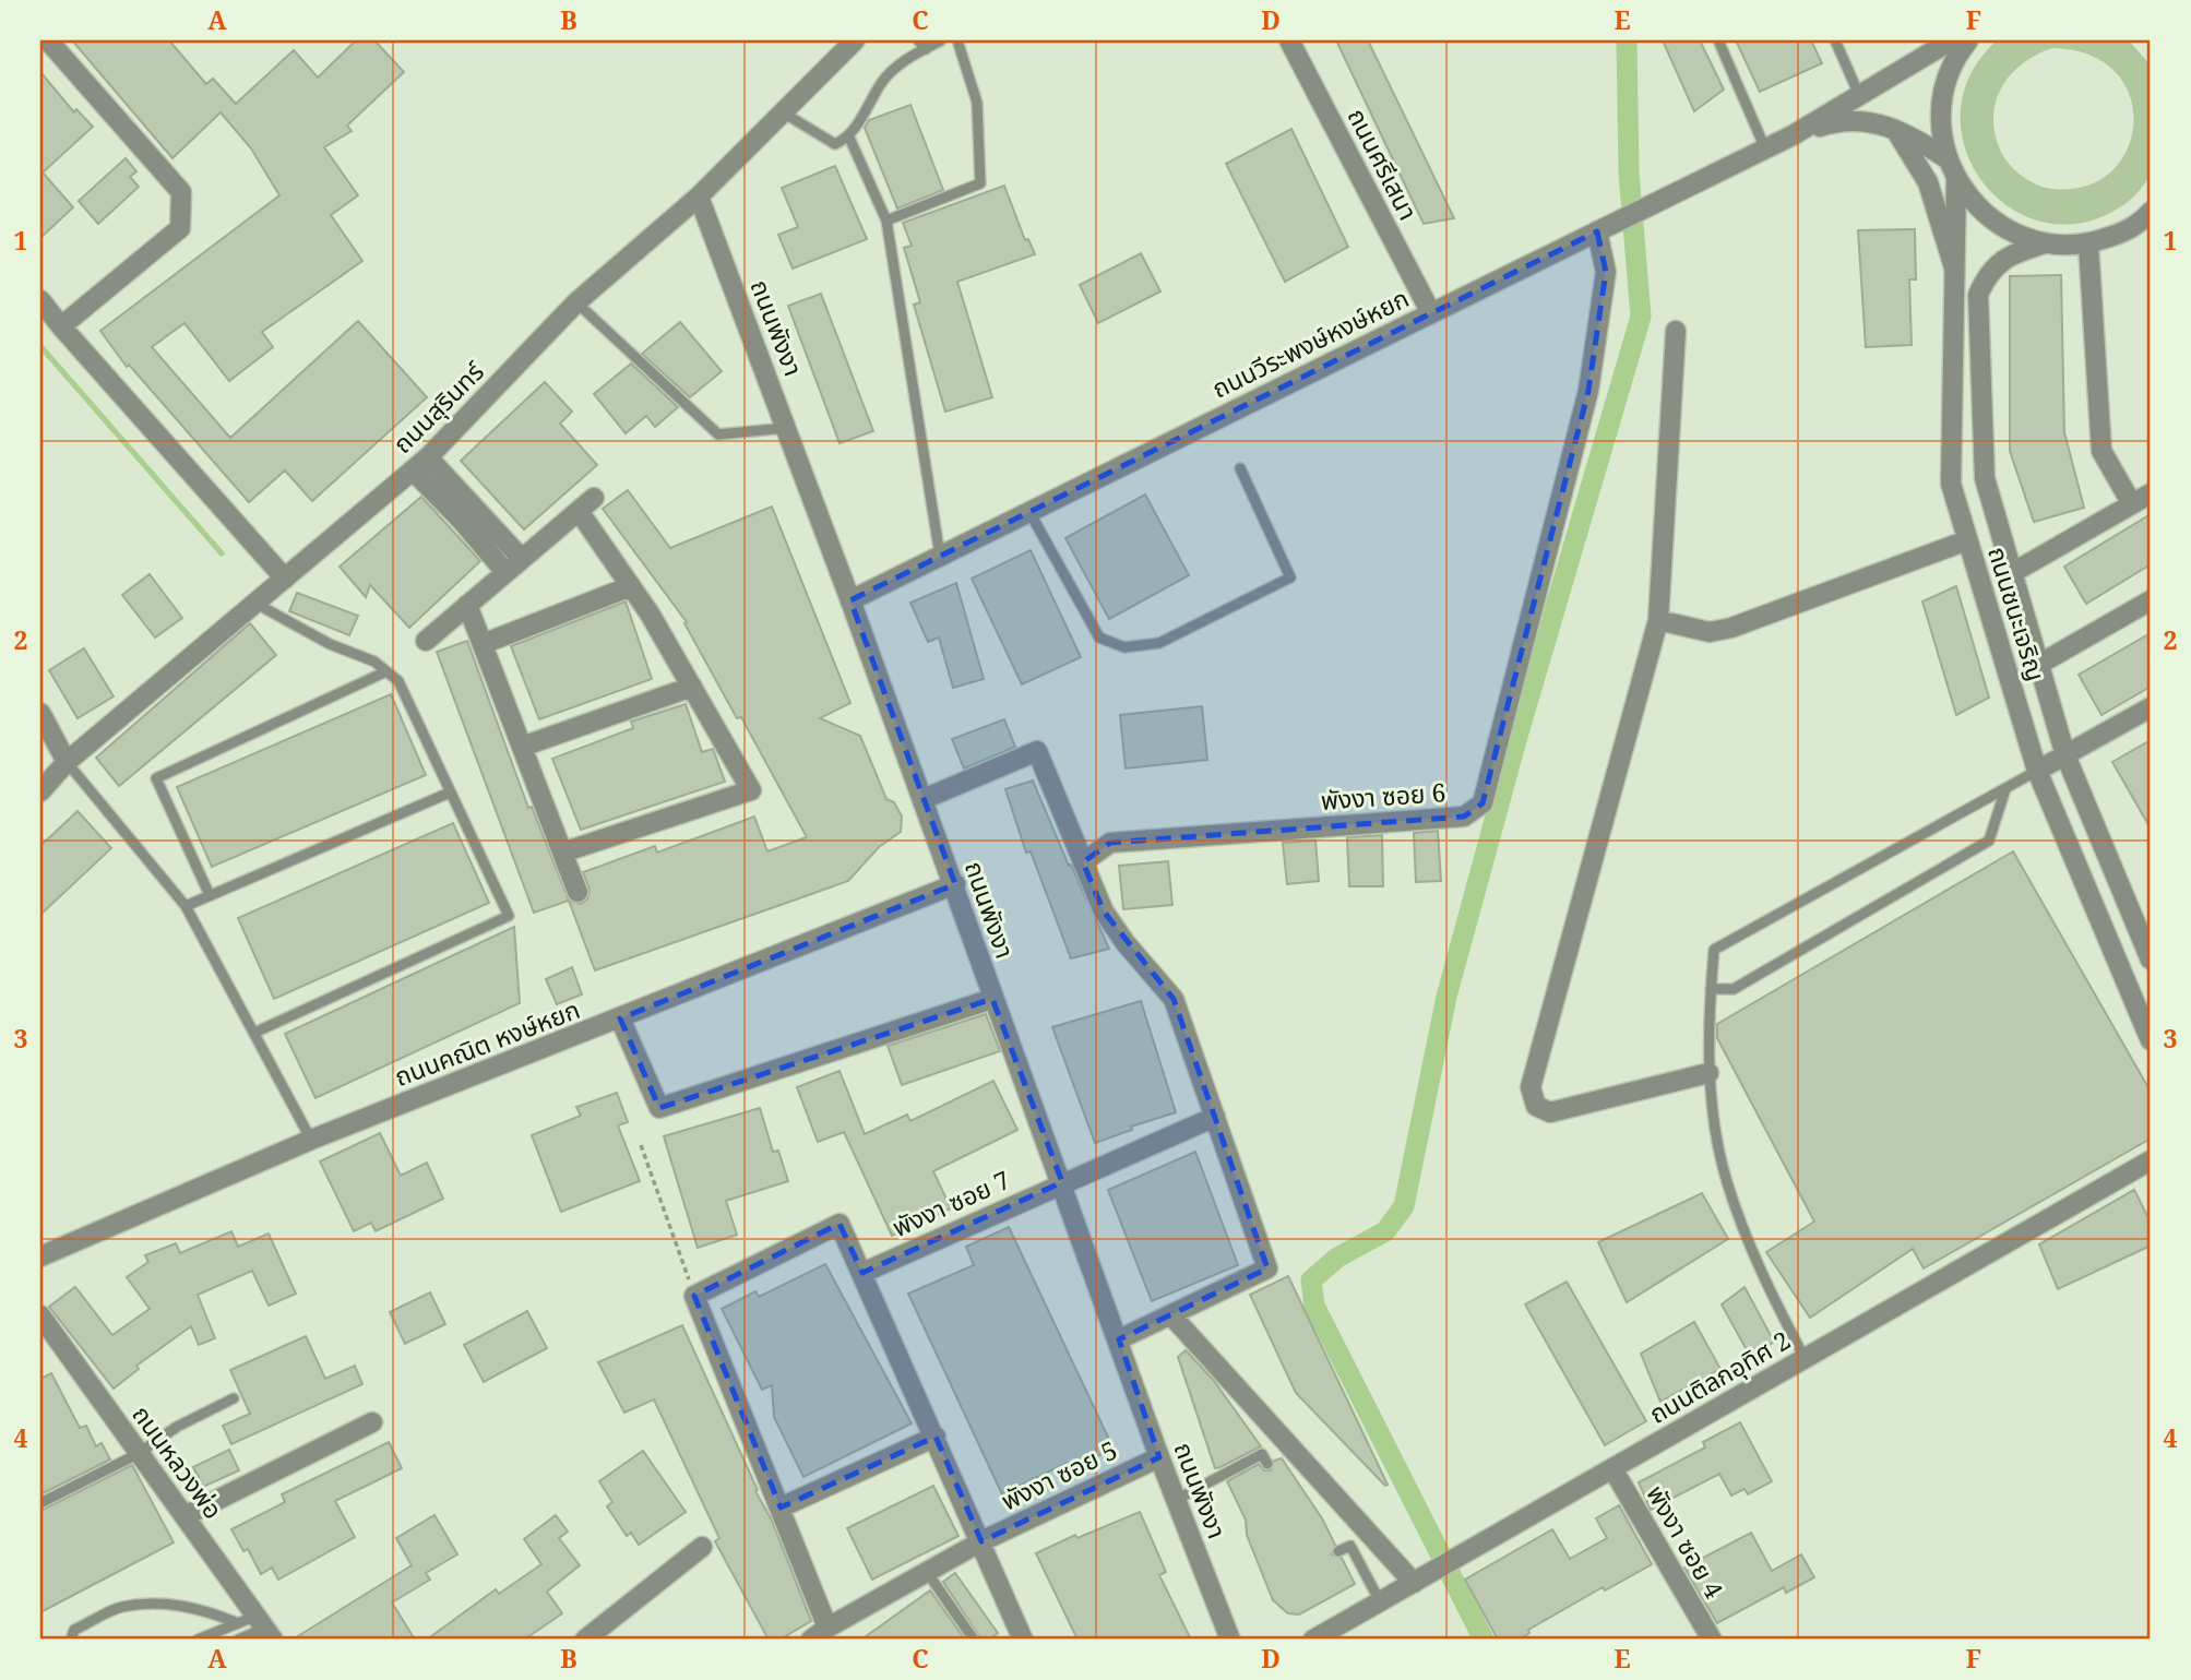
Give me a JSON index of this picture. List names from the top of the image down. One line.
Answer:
{"streets":{"street":["ถนนศรีเสนา","ถนนพังงา","ถนนวีระพงษ์หงษ์หยก","ถนนสุรินทร์","ถนนชนะเจริญ","พังงา ซอย 6","ถนนคณิต หงษ์หยก","พังงา ซอย 7","ถนนติลกอุทิศ 2","ถนนหลวงพ่อ","พังงา ซอย 5","พังงา ซอย 4"]},"crossings":[["ถนนศรีเสนา","ถนนวีระพงษ์หงษ์หยก"],["ถนนพังงา","ถนนวีระพงษ์หงษ์หยก"],["ถนนพังงา","ถนนสุรินทร์"],["ถนนพังงา","ถนนคณิต หงษ์หยก"],["ถนนพังงา","พังงา ซอย 7"],["ถนนพังงา","พังงา ซอย 5"],["ถนนวีระพงษ์หงษ์หยก","พังงา ซอย 6"],["ถนนติลกอุทิศ 2","พังงา ซอย 4"]],"grid":{"columns":["A","B","C","D","E","F"],"rows":["1","2","3","4"]}}
